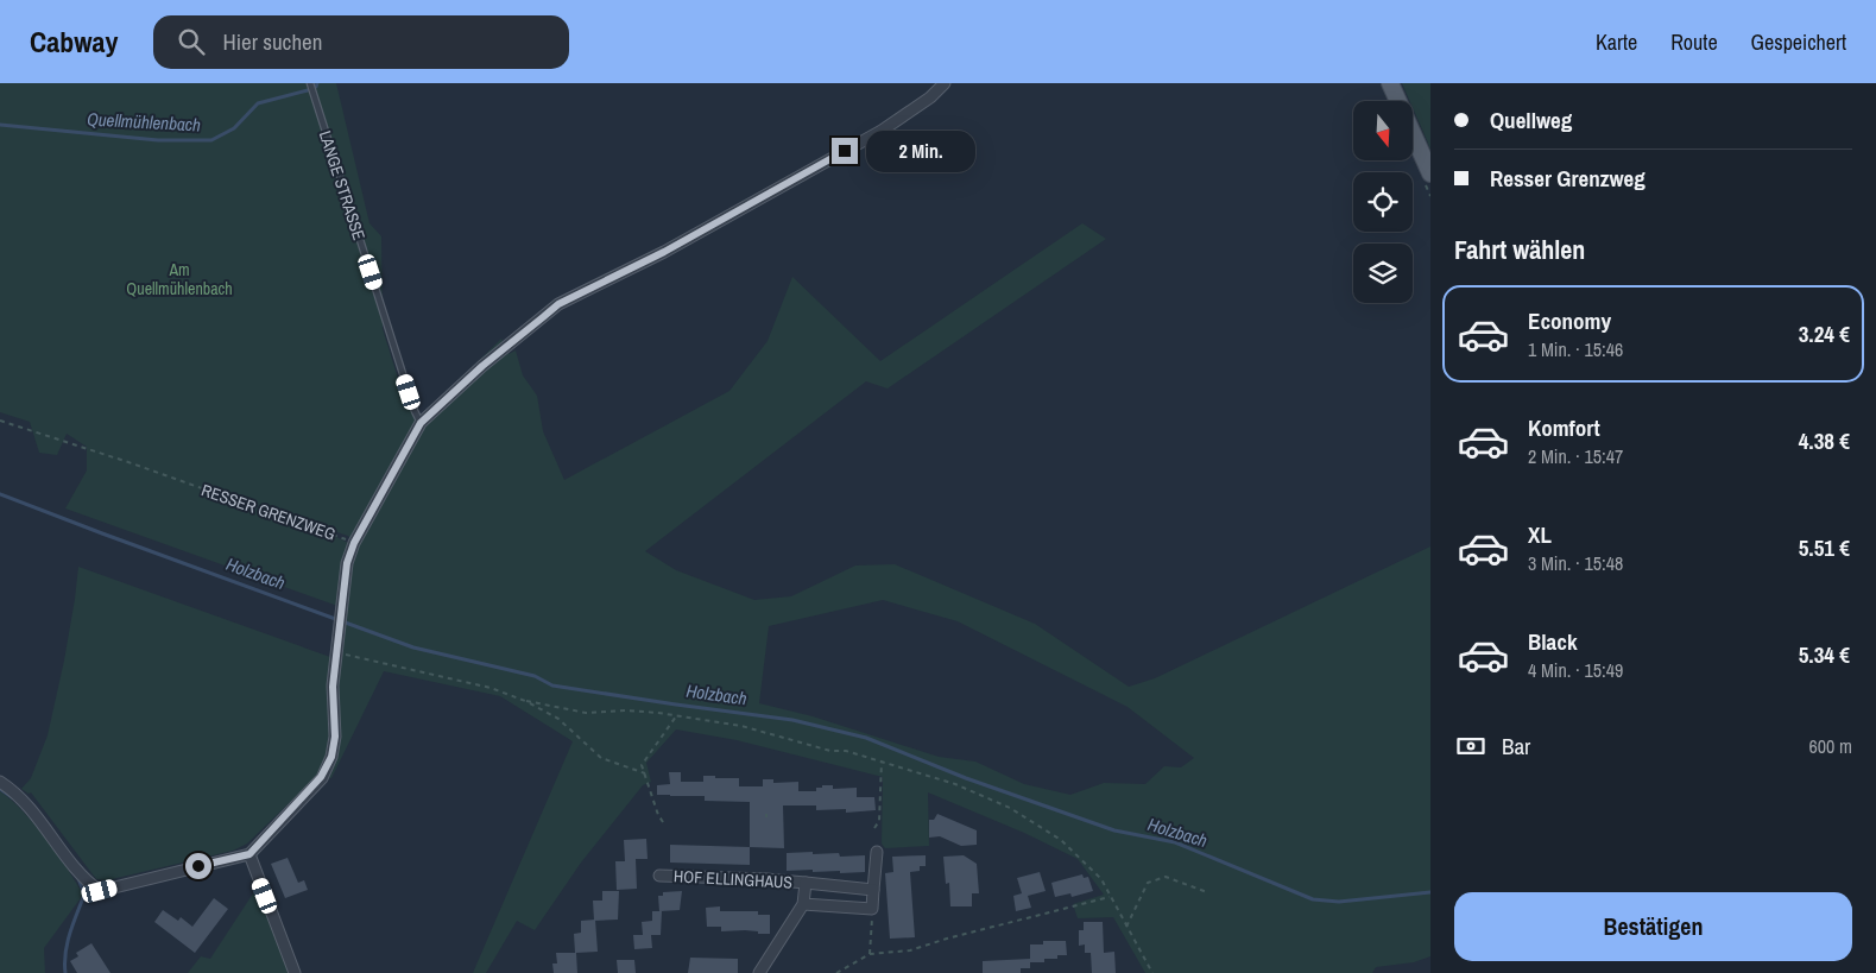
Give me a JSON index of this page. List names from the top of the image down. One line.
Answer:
{"streets":{"street":["RESSER GRENZWEG","HOF ELLINGHAUS"],"lane":["LANGE STRASSE"]},"crossings":[["LANGE STRASSE","RESSER GRENZWEG"]],"water":["Quellmühlenbach","Holzbach"],"parks":["Am Quellmühlenbach"],"north":"bottom","page":{"header":"Cabway","search":"Hier suchen","nav":["Karte","Route","Gespeichert"],"banner":["Quellweg","Resser Grenzweg"],"bubble":"2 Min.","heading":"Fahrt wählen","list":[{"name":"Economy","note":"1 Min. · 15:46","value":"3.24 €"},{"name":"Komfort","note":"2 Min. · 15:47","value":"4.38 €"},{"name":"XL","note":"3 Min. · 15:48","value":"5.51 €"},{"name":"Black","note":"4 Min. · 15:49","value":"5.34 €"}],"pay":["Bar","600 m"],"buttons":"Bestätigen"}}
